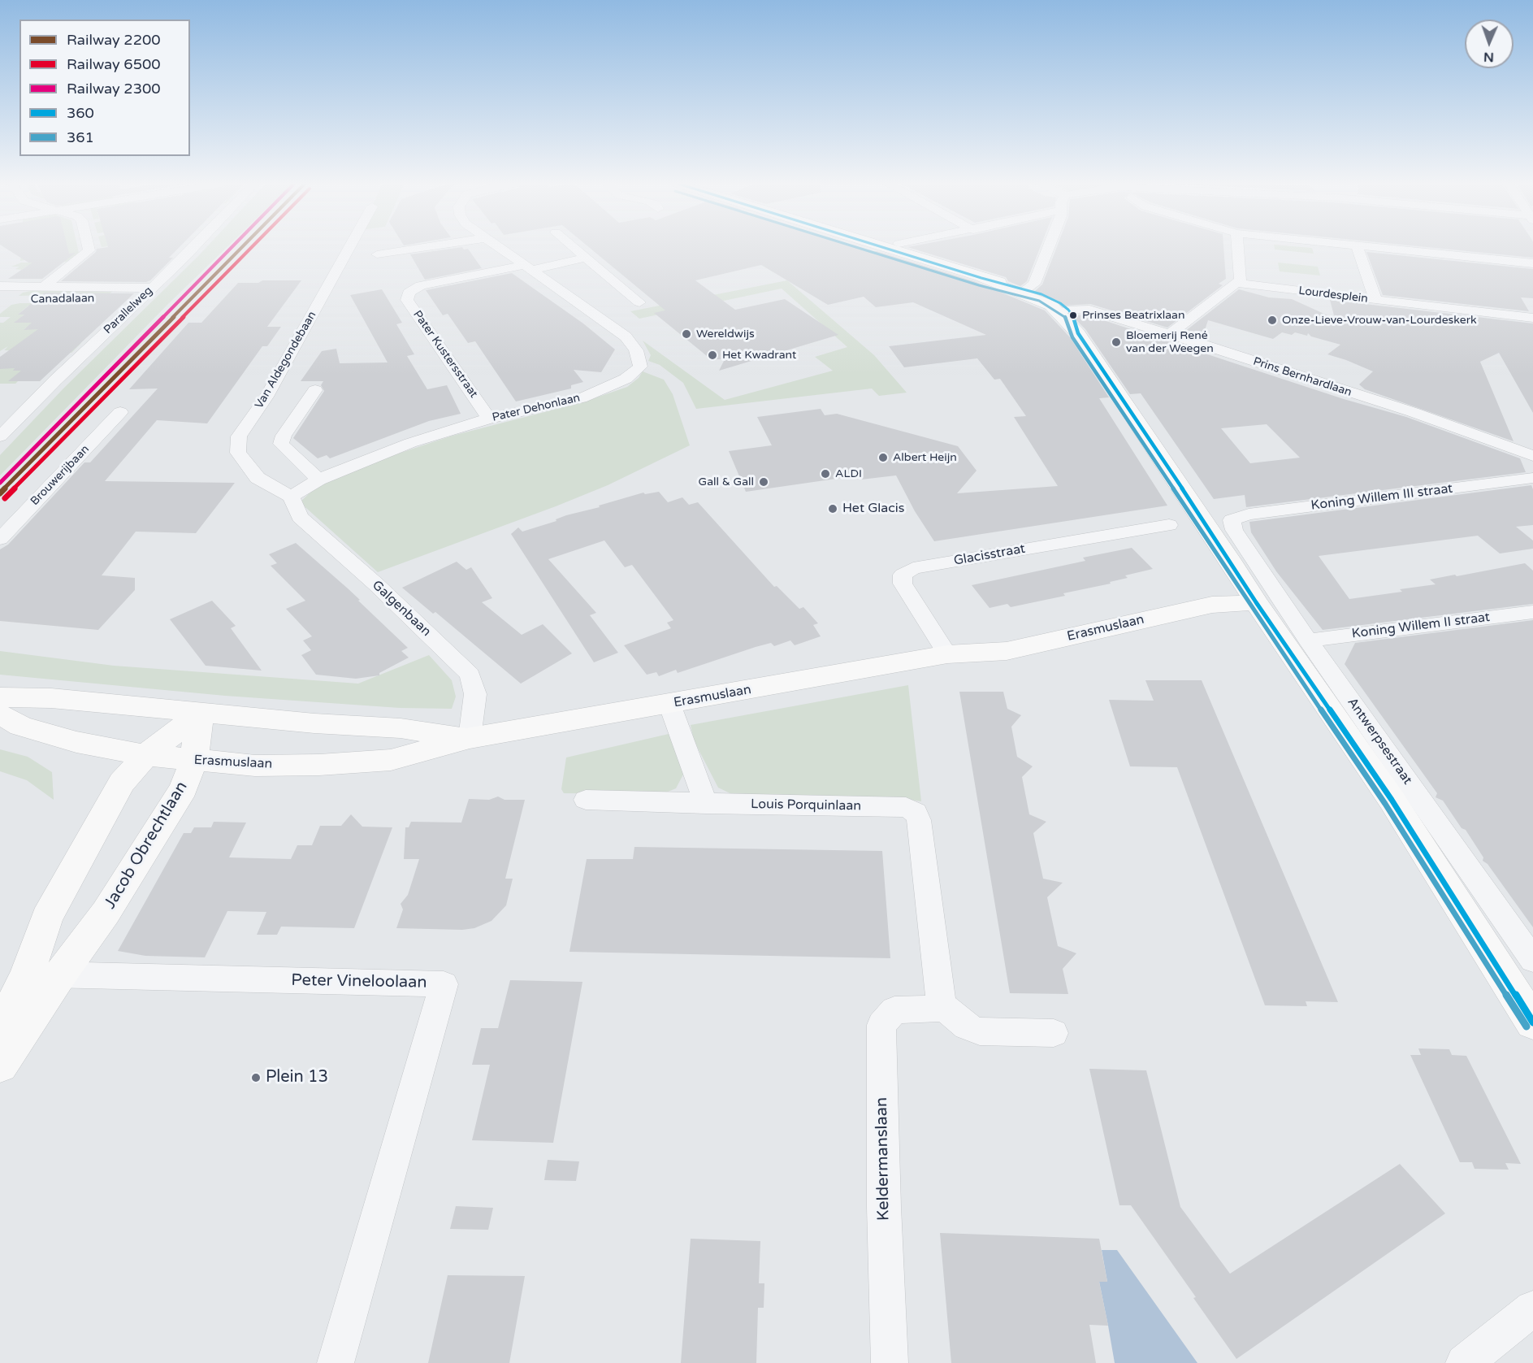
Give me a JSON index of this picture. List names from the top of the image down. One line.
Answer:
{"streets":{"street":["Lourdesplein","Canadalaan","Parallelweg","Pater Kustersstraat","Van Aldegondebaan","Prins Bernhardlaan","Pater Dehonlaan","Brouwerijbaan","Koning Willem III straat","Glacisstraat","Galgenbaan","Koning Willem II straat","Erasmuslaan","Antwerpsestraat","Louis Porquinlaan","Jacob Obrechtlaan","Peter Vineloolaan","Keldermanslaan"]},"crossings":[["Canadalaan","Parallelweg"],["Pater Kustersstraat","Pater Dehonlaan"],["Van Aldegondebaan","Pater Dehonlaan"],["Van Aldegondebaan","Galgenbaan"],["Pater Dehonlaan","Galgenbaan"],["Koning Willem III straat","Antwerpsestraat"],["Glacisstraat","Erasmuslaan"],["Galgenbaan","Erasmuslaan"],["Koning Willem II straat","Antwerpsestraat"],["Erasmuslaan","Antwerpsestraat"],["Erasmuslaan","Jacob Obrechtlaan"],["Louis Porquinlaan","Keldermanslaan"],["Jacob Obrechtlaan","Peter Vineloolaan"]],"places":["Prinses Beatrixlaan","Onze-Lieve-Vrouw-van-Lourdeskerk","Wereldwijs","Bloemerij René van der Weegen","Het Kwadrant","Albert Heijn","ALDI","Gall & Gall","Het Glacis","Plein 13"],"lines":["rail line 2200","rail line 6500","rail line 2300","transit line 360","transit line 361"],"legend":["Railway 2200","Railway 6500","Railway 2300","360","361"],"north":"bottom"}
